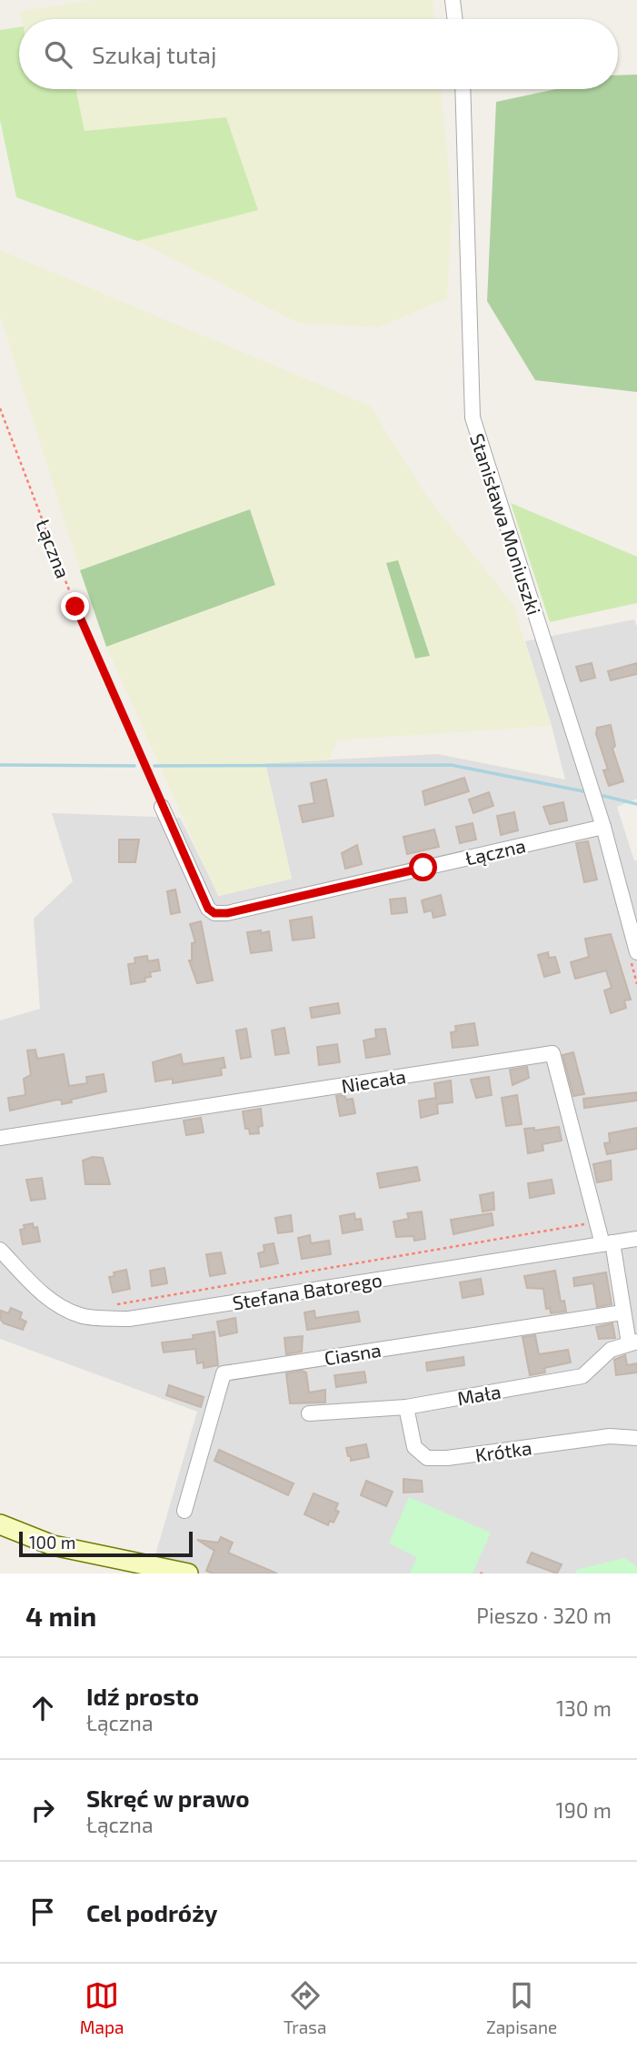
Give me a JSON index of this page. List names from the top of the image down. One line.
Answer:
{"streets":{"street":["Stanisława Moniuszki","Łączna","Niecała","Stefana Batorego","Ciasna","Mała","Krótka"]},"crossings":[["Stanisława Moniuszki","Łączna"],["Niecała","Stefana Batorego"],["Mała","Krótka"]],"scale_bar":"100 m","page":{"search":"Szukaj tutaj","scale":"100 m","heading":["4 min","Pieszo · 320 m"],"list":[["Idź prosto","Łączna","130 m"],["Skręć w prawo","Łączna","190 m"],"Cel podróży"],"nav":["Mapa","Trasa","Zapisane"]}}
